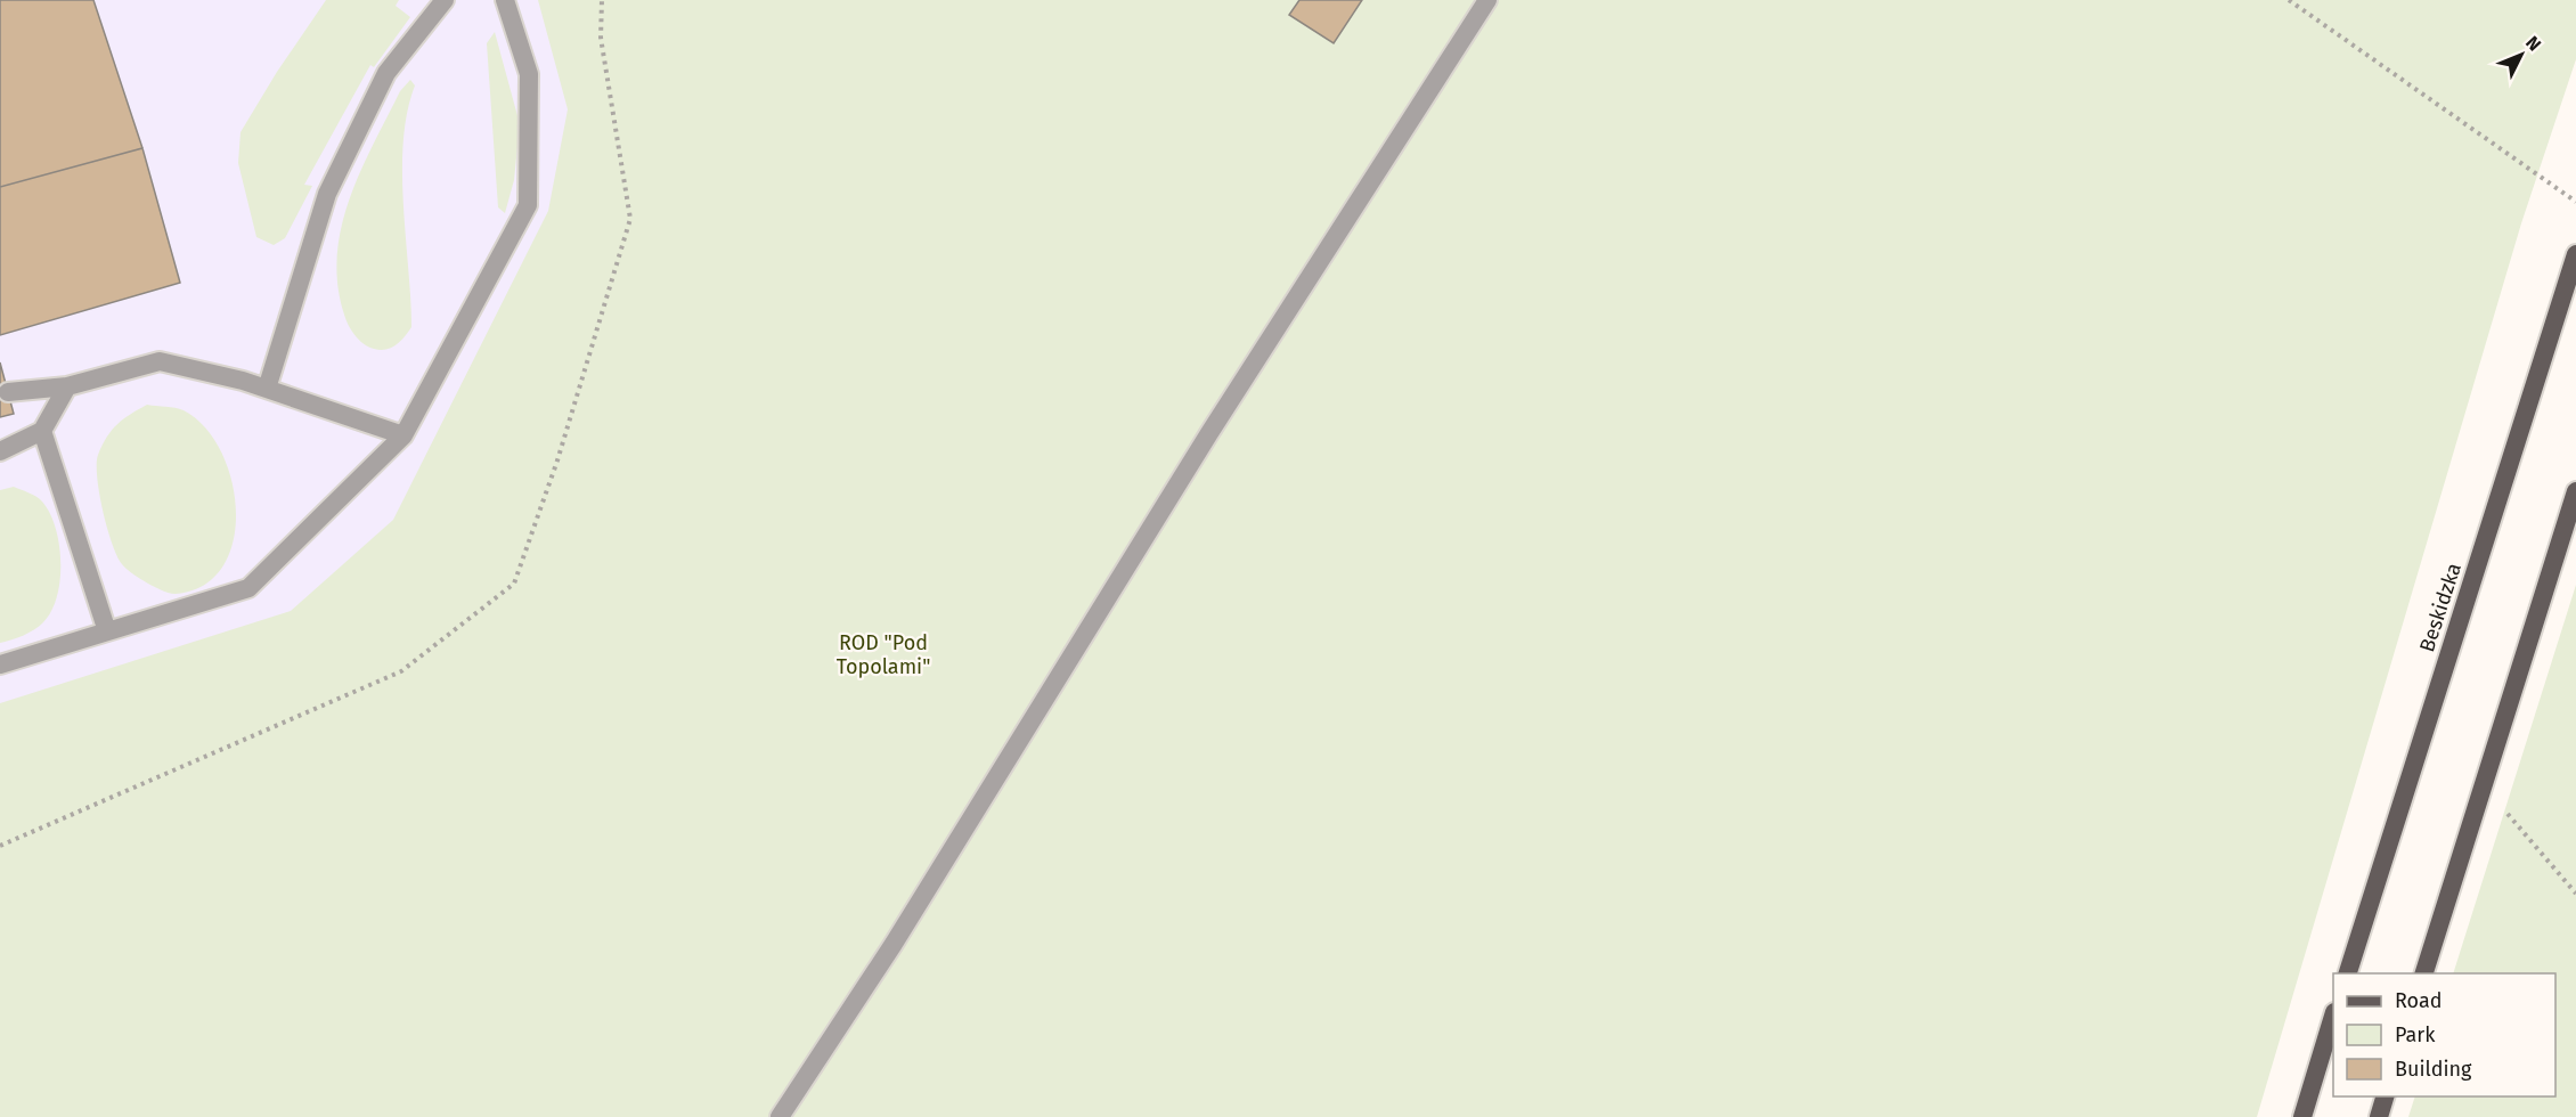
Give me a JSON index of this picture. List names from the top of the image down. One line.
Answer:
{"streets":{"main road":["Beskidzka"]},"parks":["ROD \"Pod Topolami\""],"legend":["Road","Park","Building"],"north":"top right"}
